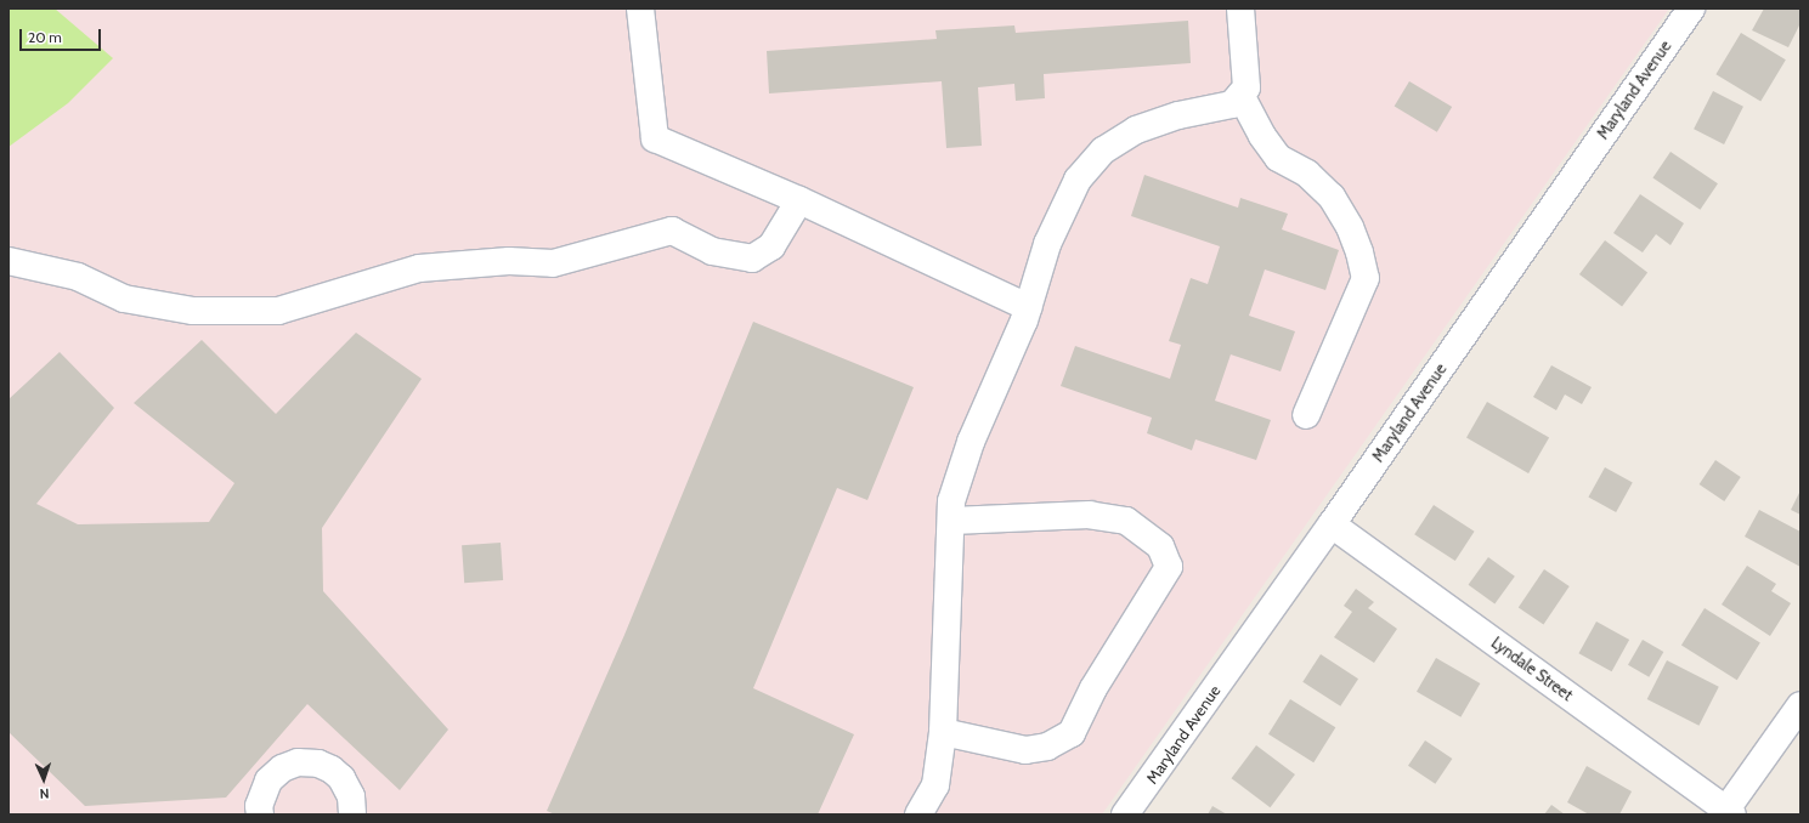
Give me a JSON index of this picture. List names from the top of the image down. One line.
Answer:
{"streets":{"street":["Maryland Avenue","Lyndale Street"]},"crossings":[["Maryland Avenue","Lyndale Street"]],"scale_bar":"20 m","north":"bottom"}
